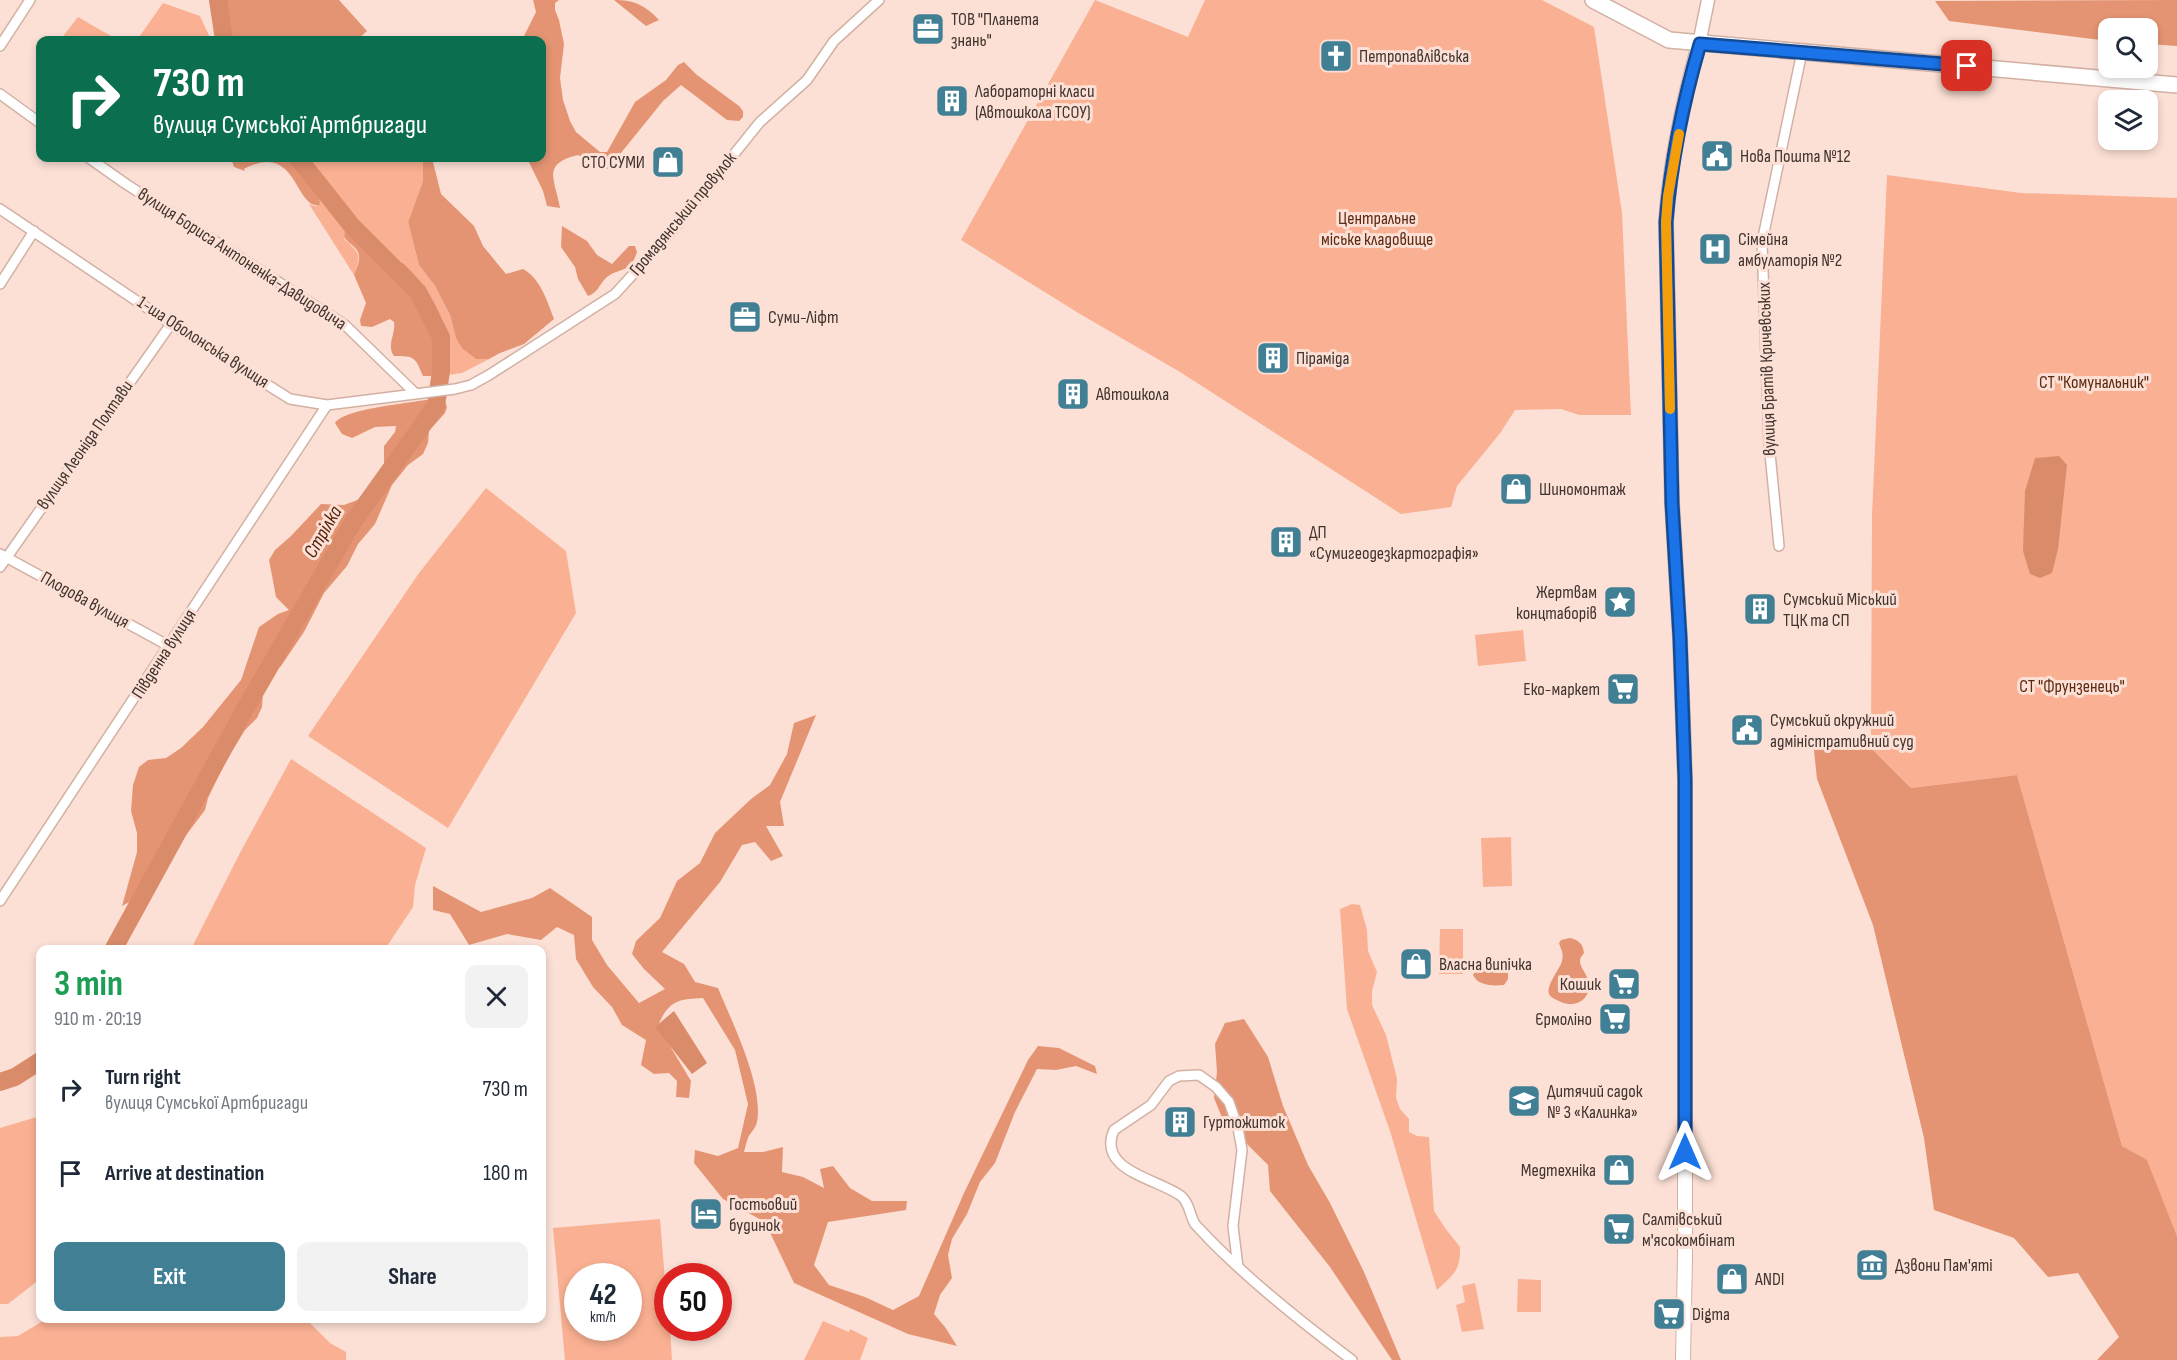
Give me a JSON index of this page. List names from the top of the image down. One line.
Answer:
{"streets":{"street":["Громадянський провулок","вулиця Бориса Антоненка-Давидовича","1-ша Оболонська вулиця","вулиця Братів Кричевських","вулиця Леоніда Полтави","Плодова вулиця","Південна вулиця"]},"crossings":[["Громадянський провулок","1-ша Оболонська вулиця"],["вулиця Бориса Антоненка-Давидовича","1-ша Оболонська вулиця"],["1-ша Оболонська вулиця","вулиця Леоніда Полтави"],["1-ша Оболонська вулиця","Південна вулиця"],["вулиця Леоніда Полтави","Плодова вулиця"],["Плодова вулиця","Південна вулиця"]],"water":["Стрілка"],"parks":["Центральне міське кладовище","СТ \"Комунальник\"","СТ \"Фрунзенець\""],"places":{"office":["ТОВ \"Планета знань\"","Суми-Ліфт"],"church":["Петропавлівська"],"building":["Лабораторні класи (Автошкола ТСОУ)","Піраміда","Автошкола","ДП «Сумигеодезкартографія»","Сумський Міський ТЦК та СП","Гуртожиток"],"public building":["Нова Пошта №12","Сумський окружний адміністративний суд"],"shop":["СТО СУМИ","Шиномонтаж","Власна випічка","Медтехніка","ANDI"],"hospital":["Сімейна амбулаторія №2"],"place":["Жертвам концтаборів"],"supermarket":["Еко-маркет","Кошик","Єрмоліно","Салтівський м'ясокомбінат","Digma"],"school or university":["Дитячий садок № 3 «Калинка»"],"hotel":["Гостьовий будинок"],"museum":["Дзвони Пам'яті"]},"page":{"turn":["730 m","вулиця Сумської Артбригади"],"heading":["3 min","910 m · 20:19"],"list":[{"name":"Turn right","note":"вулиця Сумської Артбригади","value":"730 m"},{"name":"Arrive at destination","value":"180 m"}],"buttons":["Exit","Share"],"speed":"42 km/h","limit":"50"}}
